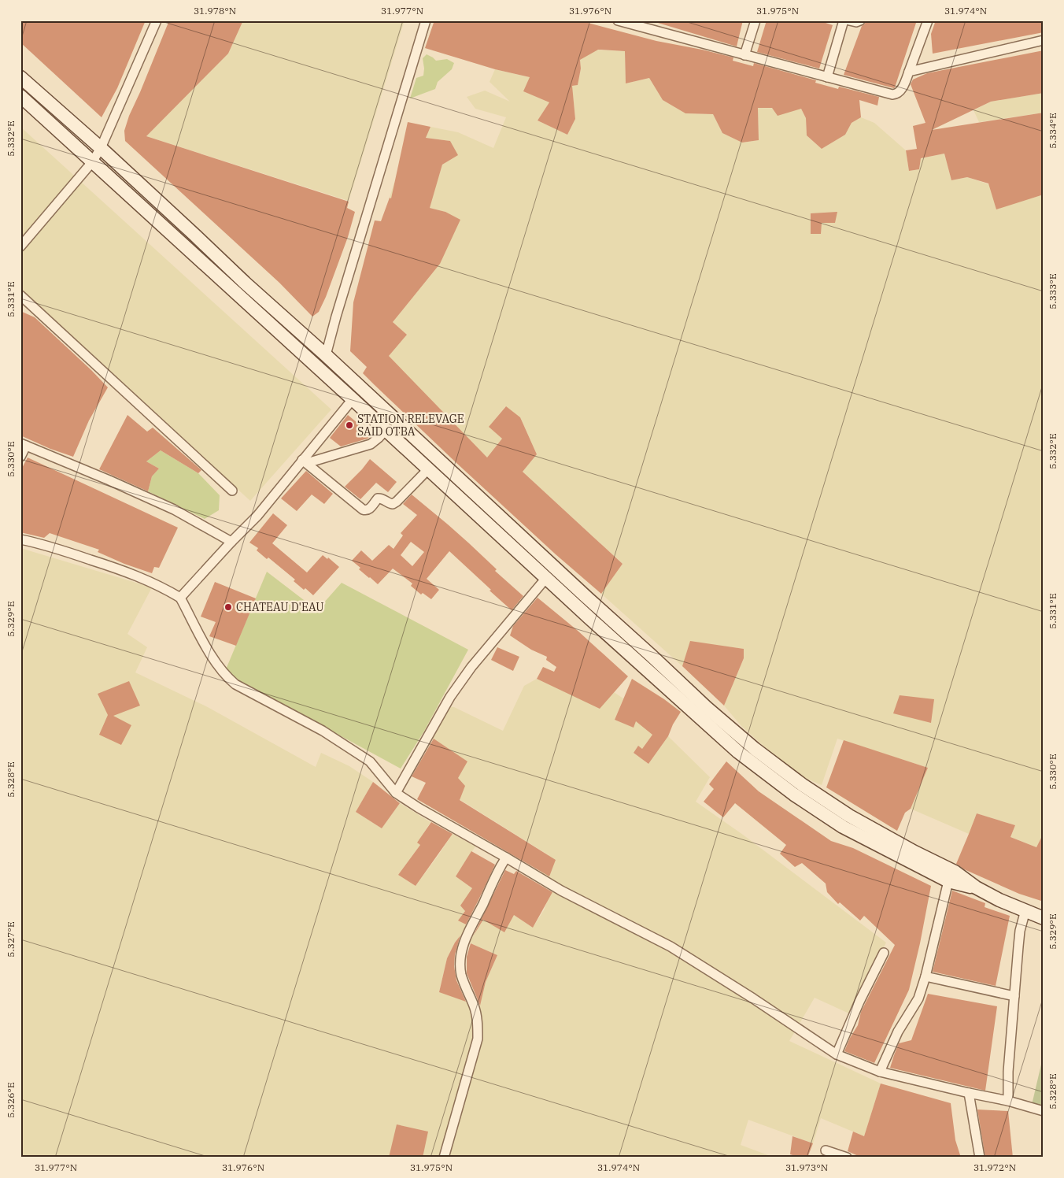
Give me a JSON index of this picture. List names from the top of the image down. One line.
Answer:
{"places":["STATION RELEVAGE SAID OTBA","CHATEAU D'EAU"],"coordinates":["31.978°N","31.977°N","31.976°N","31.975°N","31.974°N","5.334°E","5.332°E","5.333°E","5.331°E","5.330°E","5.329°E","5.328°E","5.327°E","5.326°E","31.973°N","31.972°N"]}
